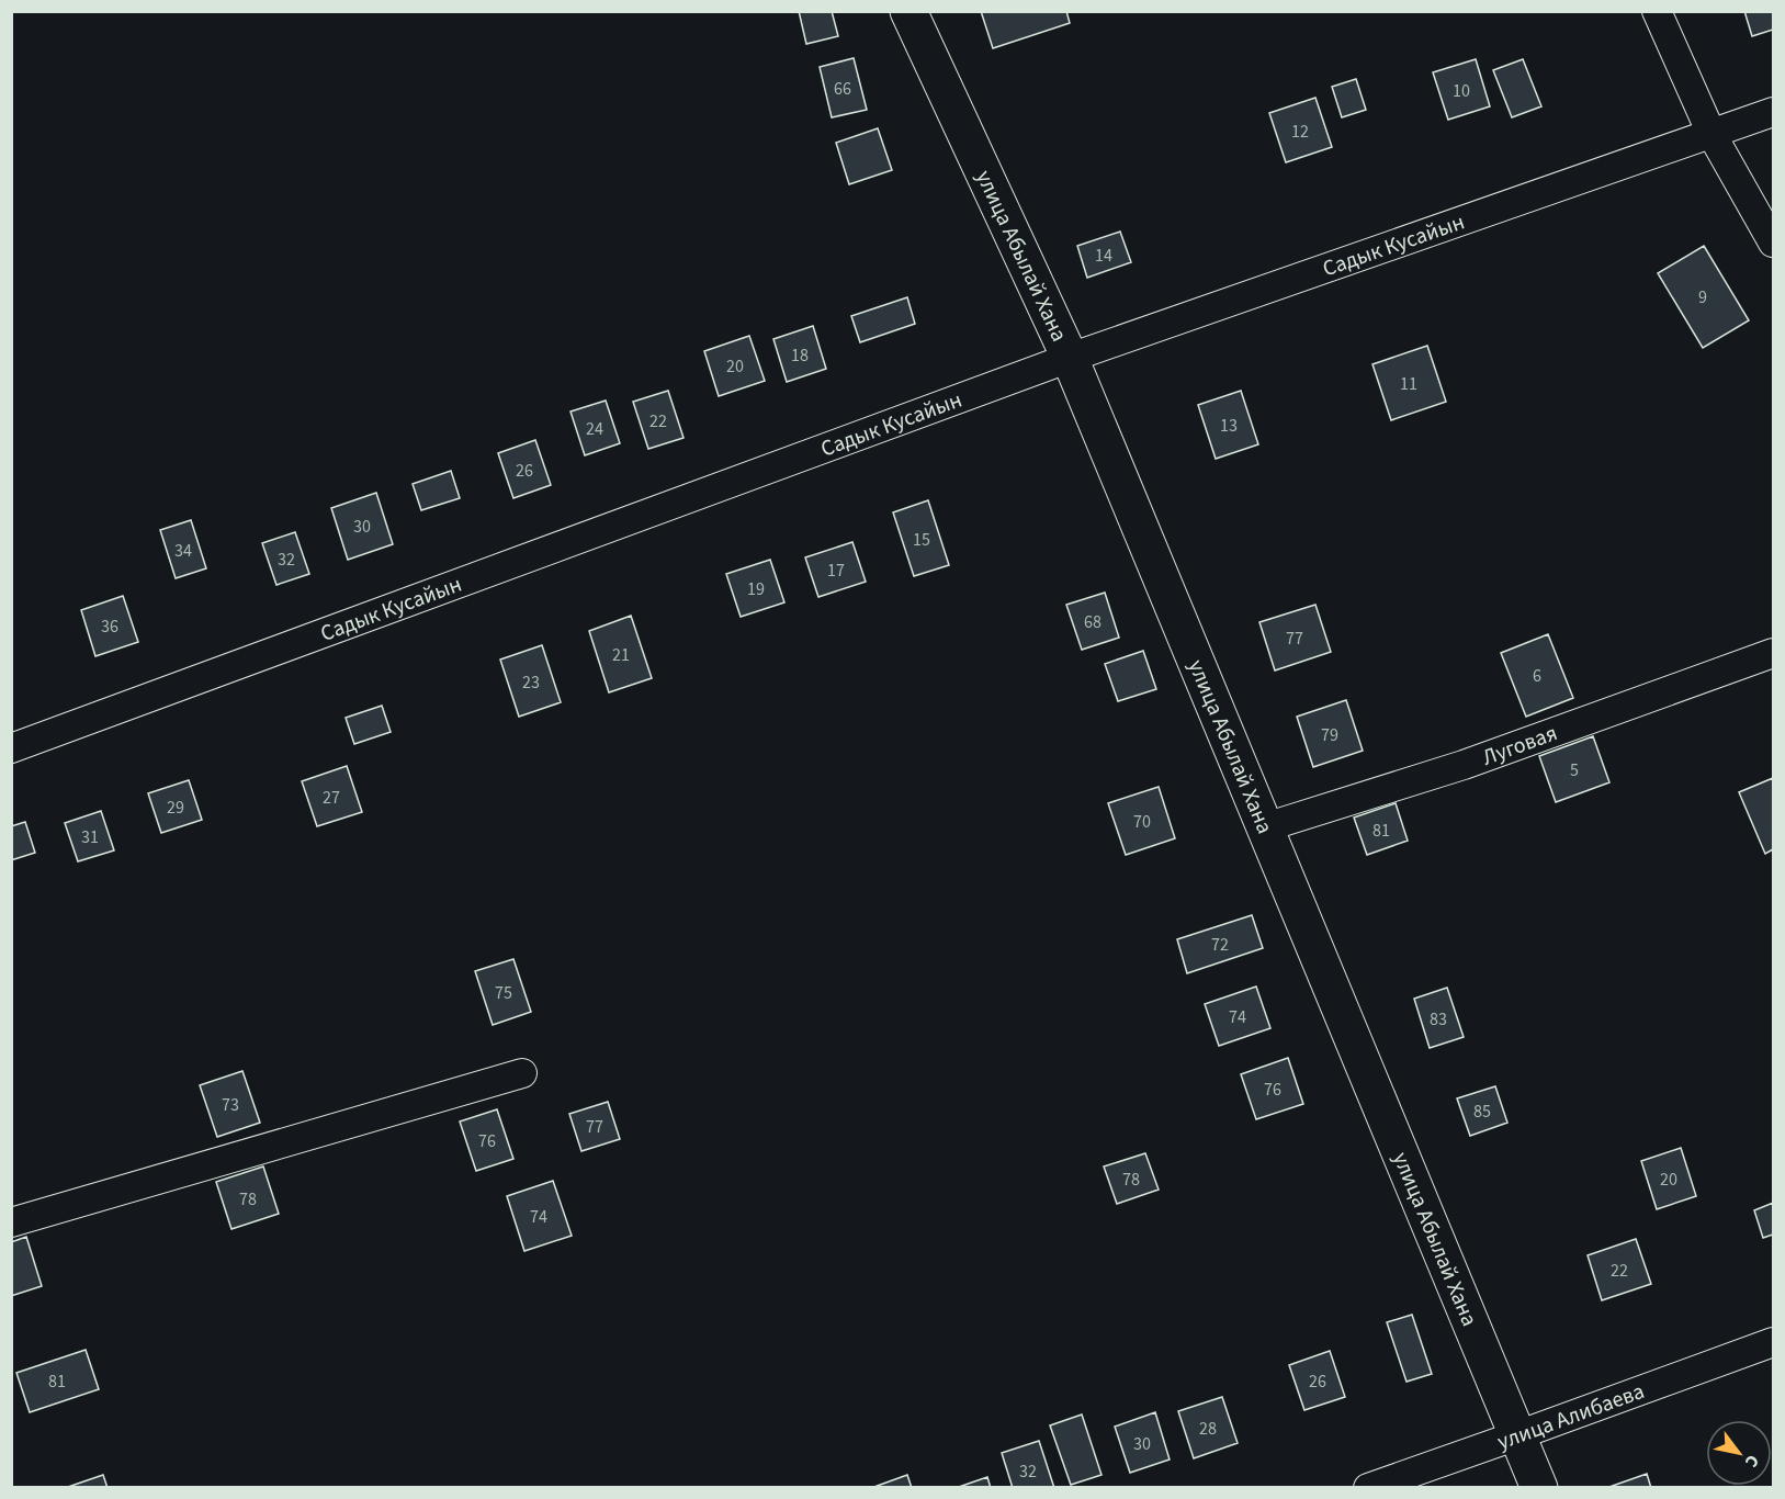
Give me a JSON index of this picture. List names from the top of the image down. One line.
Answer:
{"streets":{"street":["Садык Кусайын","улица Абылай Хана","Луговая","улица Алибаева"]},"crossings":[["Садык Кусайын","улица Абылай Хана"],["улица Абылай Хана","Луговая"],["улица Абылай Хана","улица Алибаева"]],"house_numbers":["66","10","12","14","9","18","20","11","22","13","24","26","30","15","34","32","17","19","68","36","77","21","6","23","79","5","27","29","70","81","31","72","75","74","83","76","73","85","77","76","78","20","78","74","22","81","26","28","30","32"],"north":"bottom right"}
